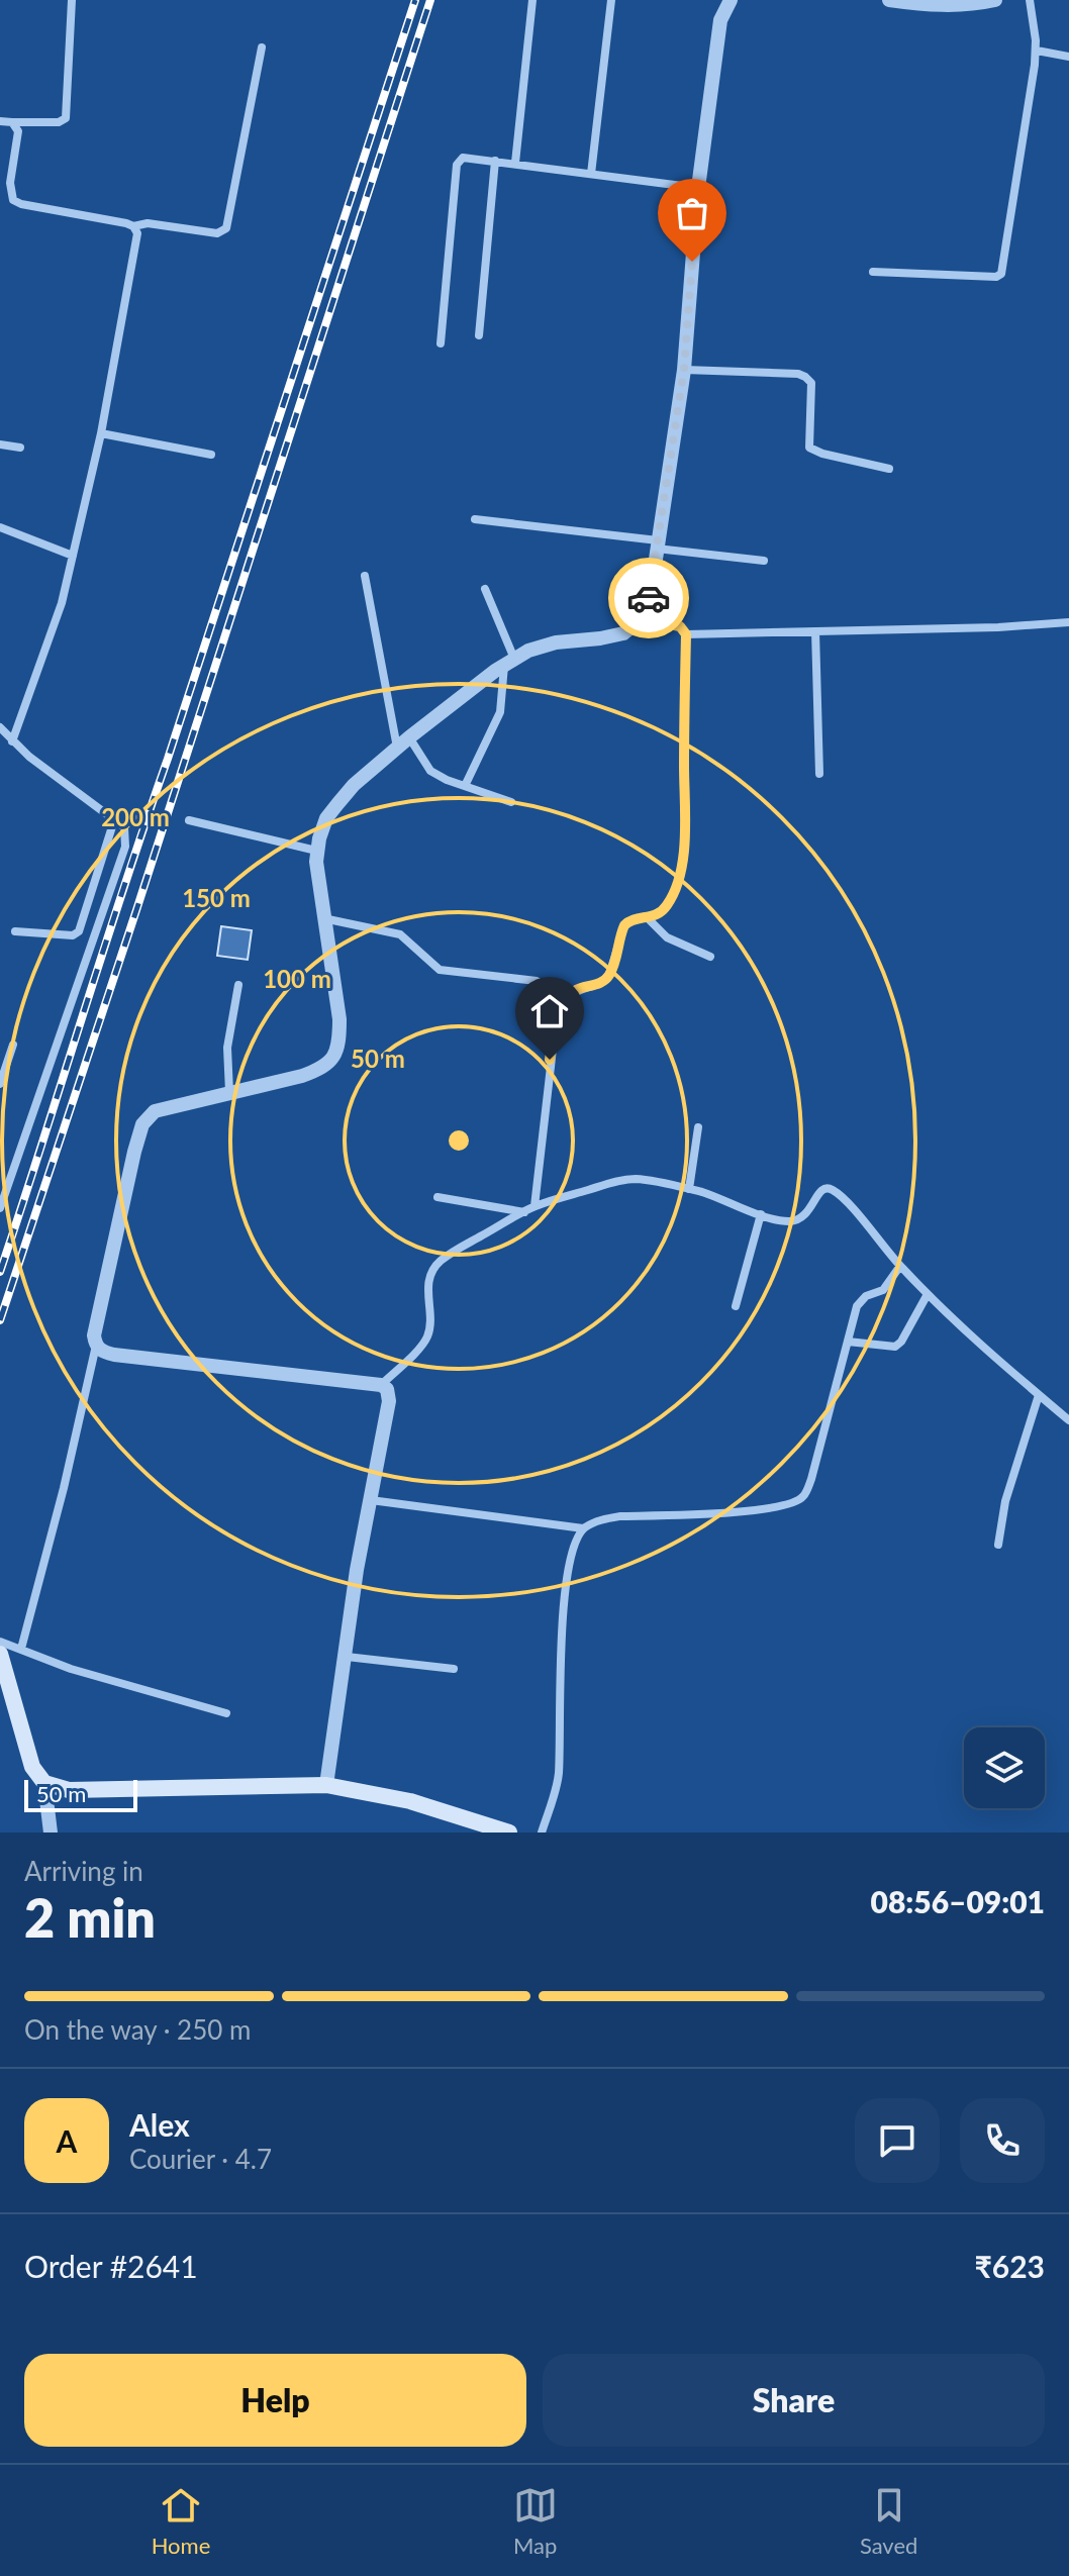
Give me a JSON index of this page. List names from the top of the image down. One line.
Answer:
{"scale_bar":"50 m","page":{"scale":"50 m","heading":["2 min","Arriving in","08:56–09:01"],"panel":["Alex","Courier · 4.7","Order #2641","₹623"],"bar":"On the way · 250 m","round":"A","buttons":["Help","Share"],"tabs":["Home","Map","Saved"]},"rings":["200 m","150 m","100 m","50 m"]}
